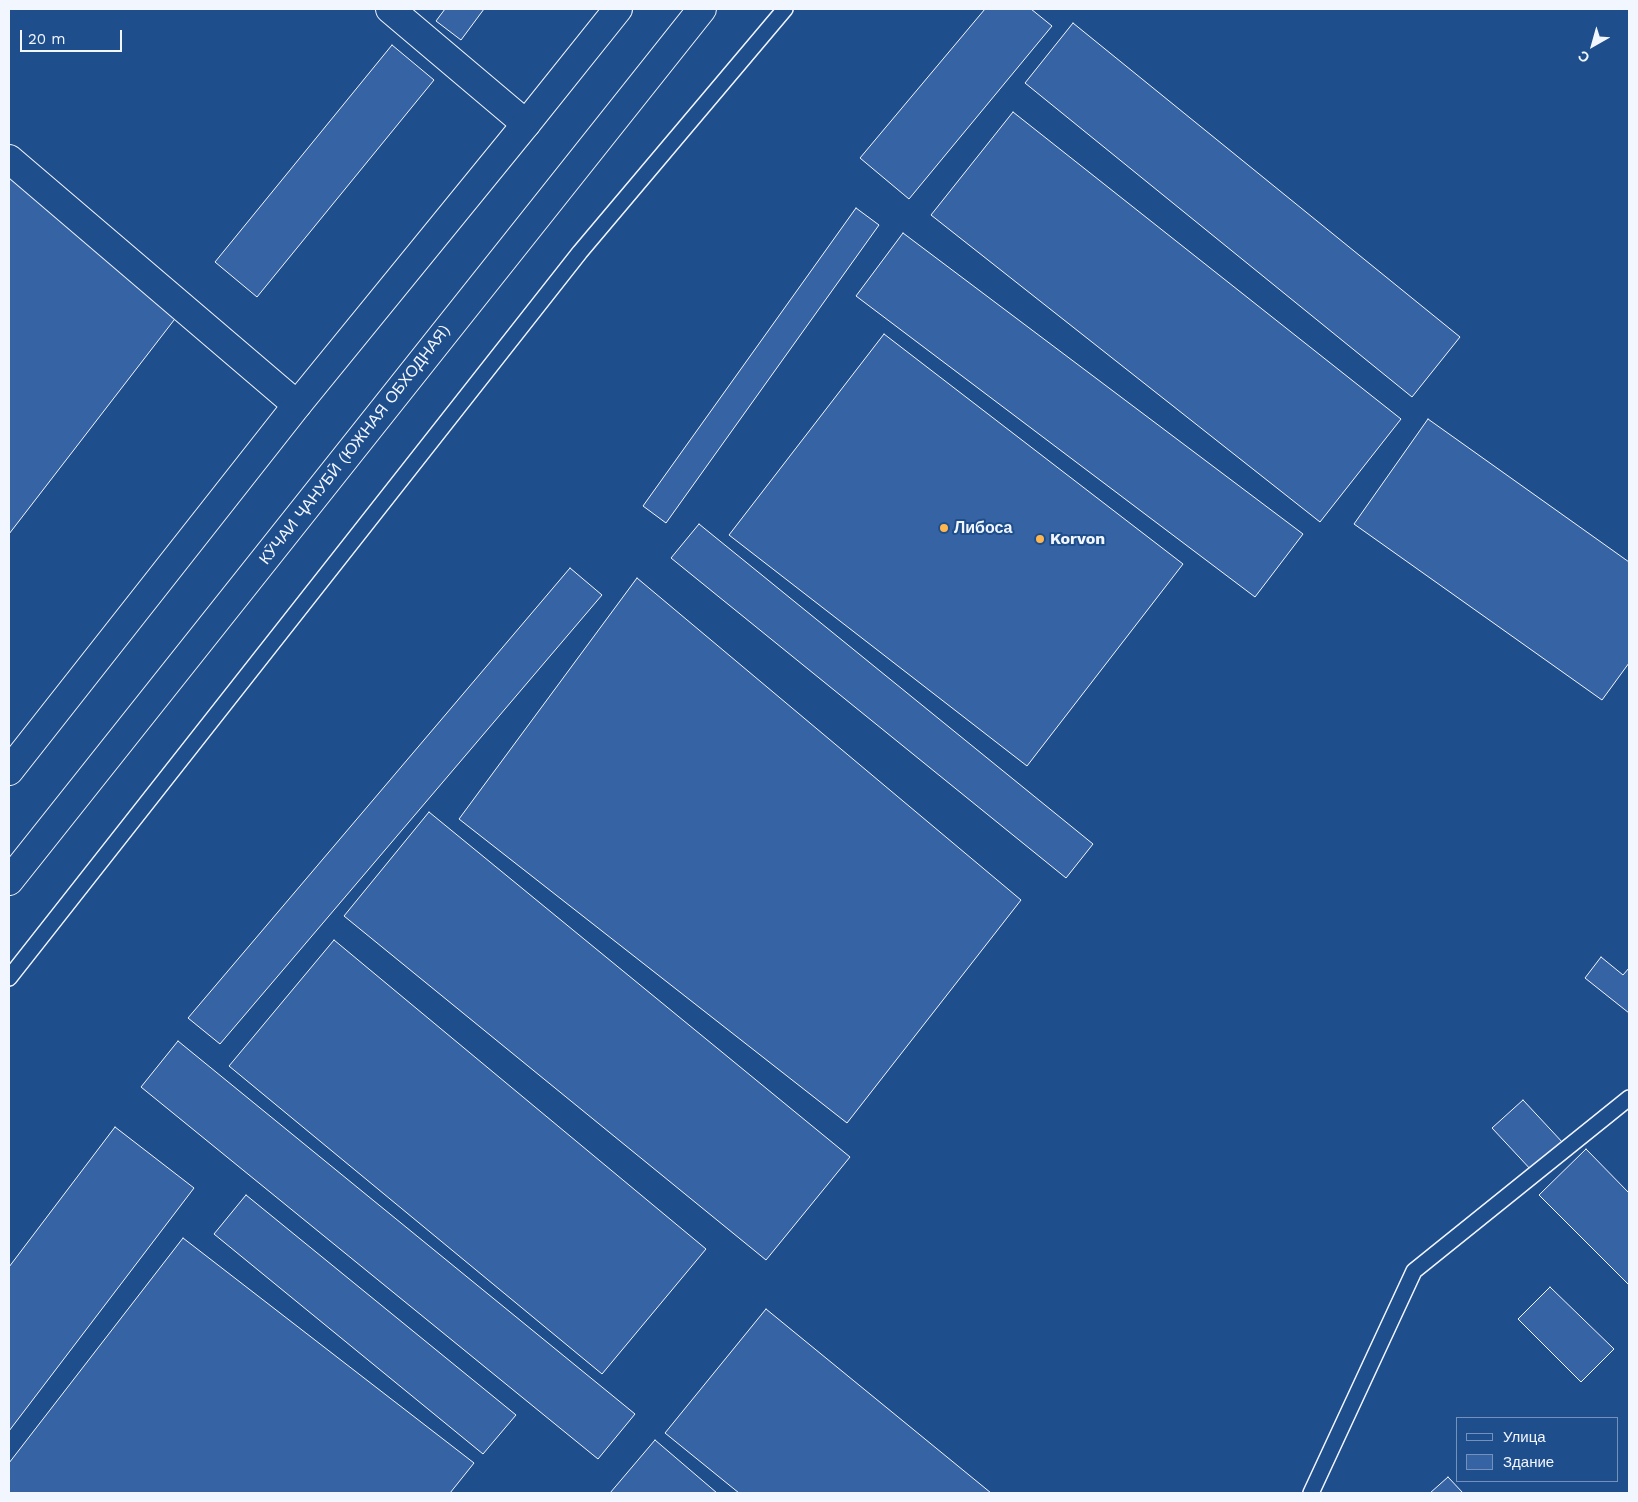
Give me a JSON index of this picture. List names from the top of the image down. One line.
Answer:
{"streets":{"main road":["КӮЧАИ ҶАНУБӢ (ЮЖНАЯ ОБХОДНАЯ)"]},"places":["Либоса","Korvon"],"legend":["Улица","Здание"],"scale_bar":"20 m","north":"bottom left"}
